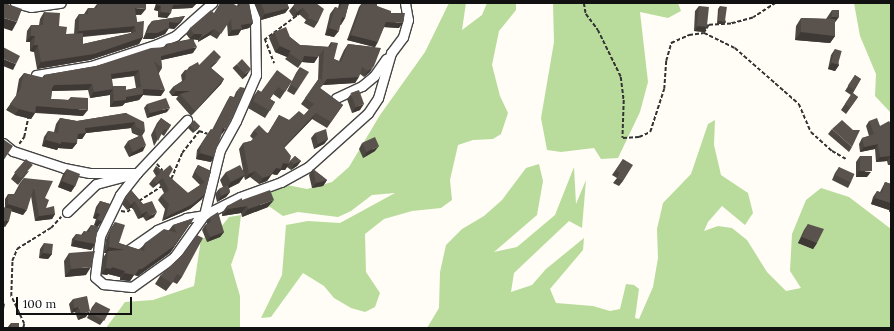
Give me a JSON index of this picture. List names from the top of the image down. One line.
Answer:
{"scale_bar":"100 m"}
